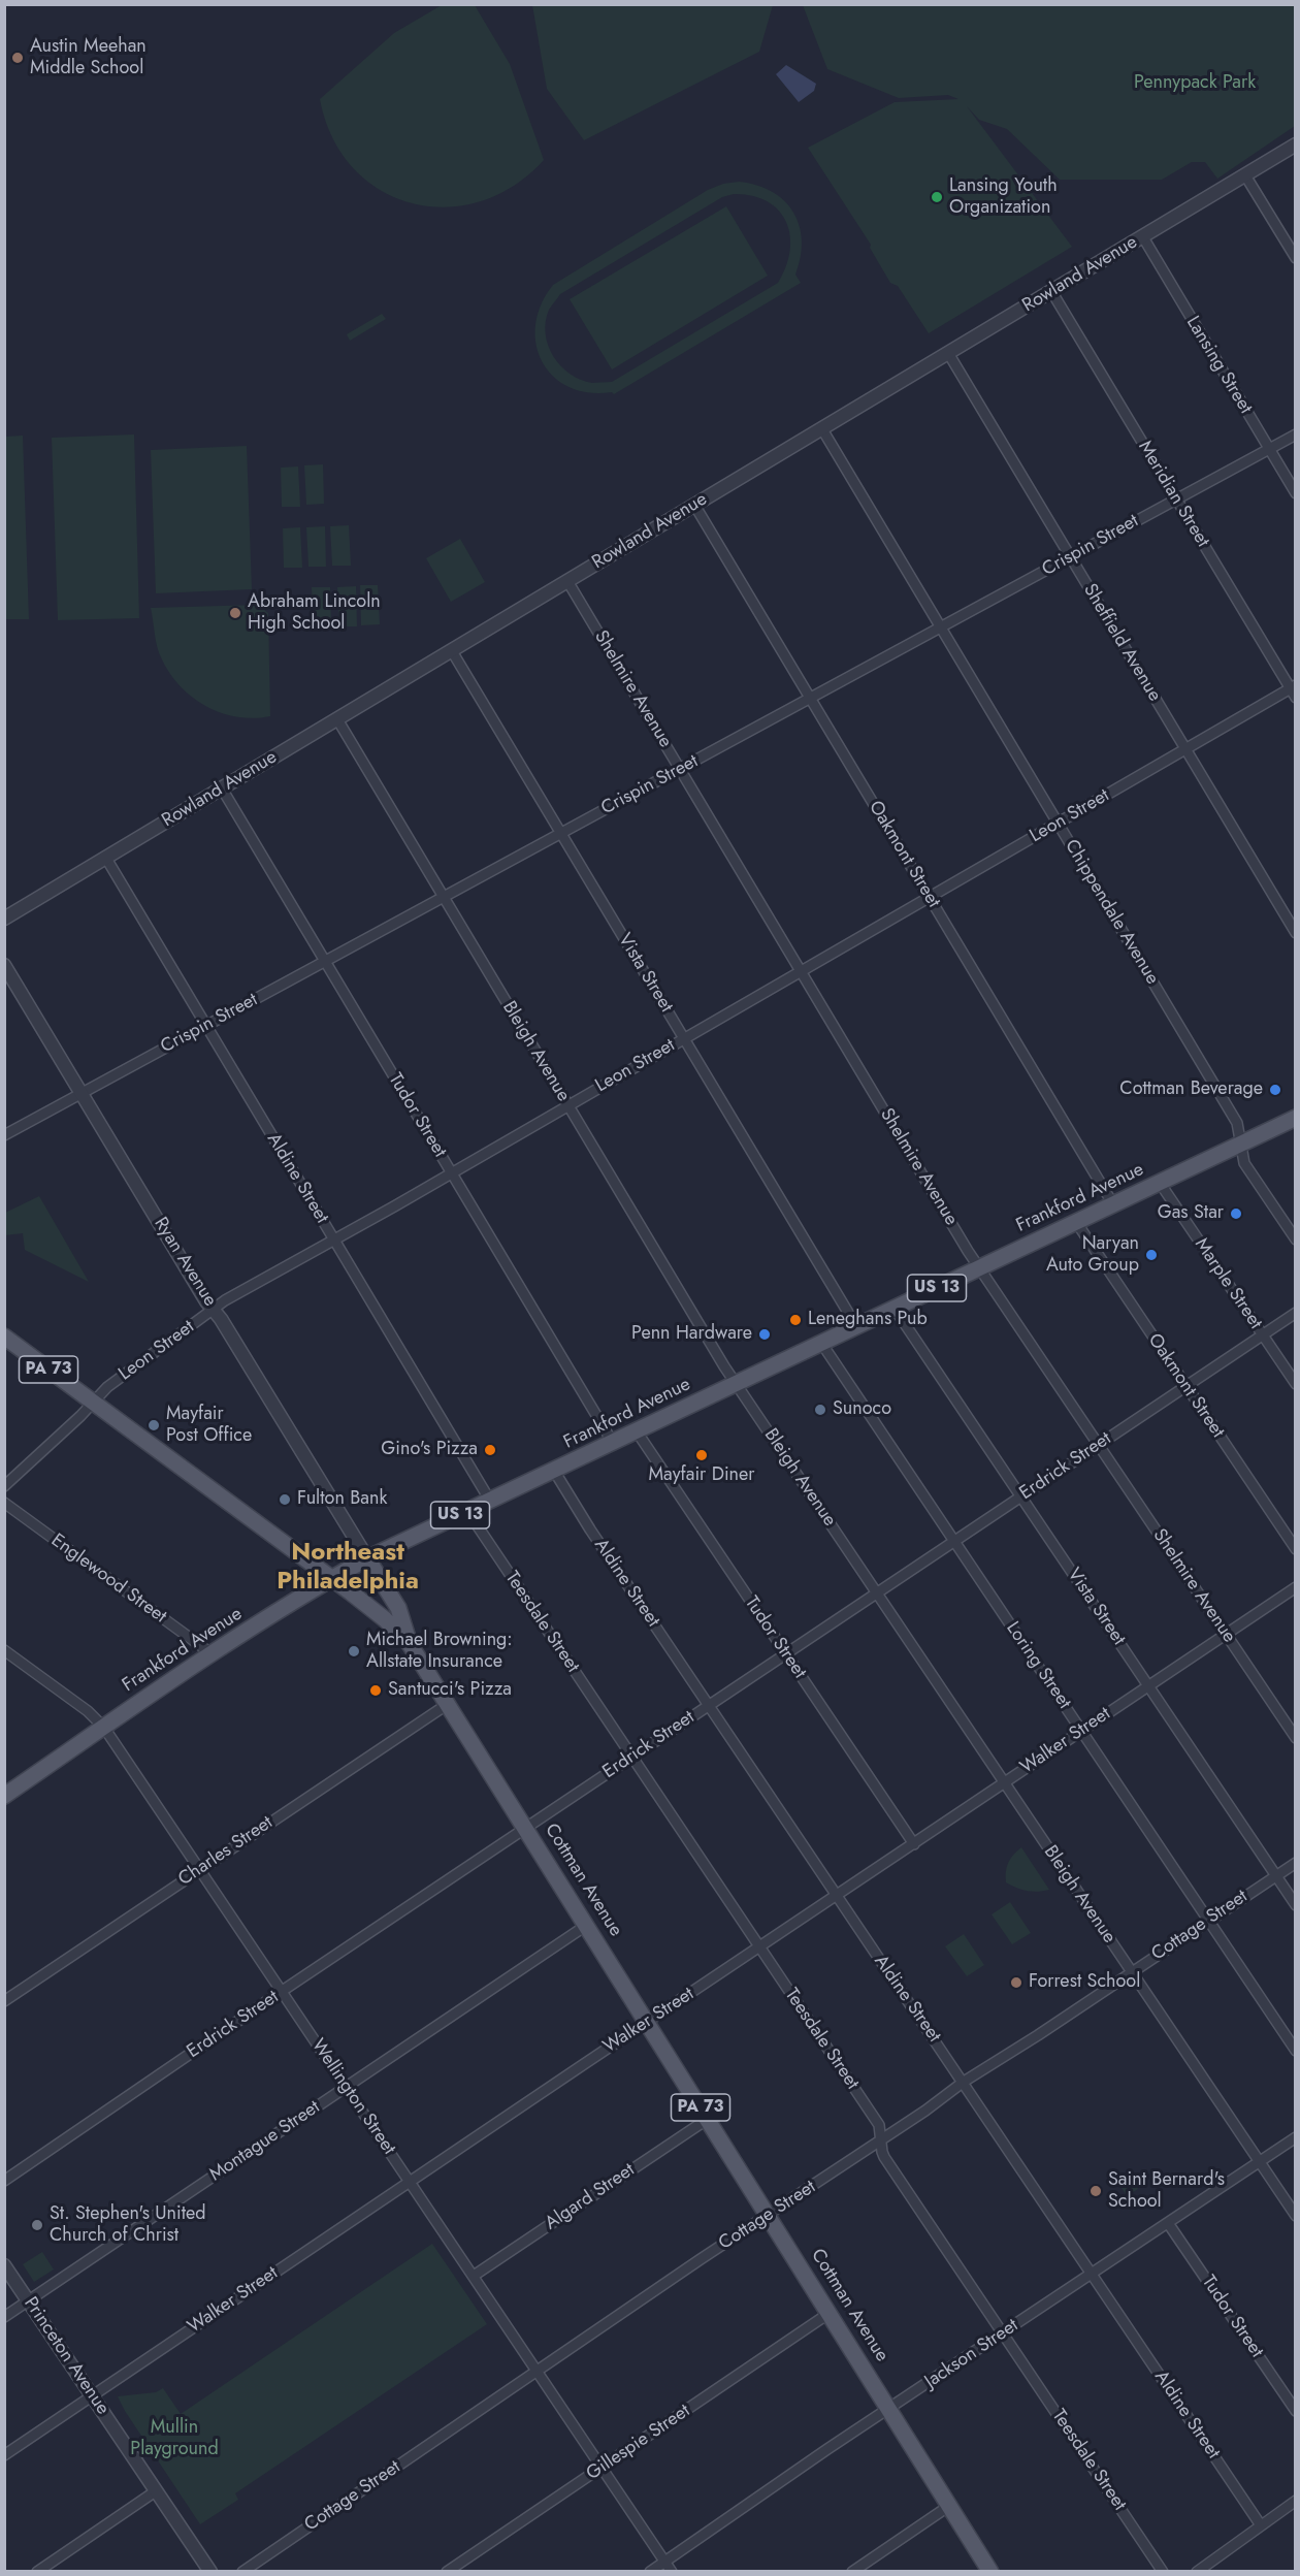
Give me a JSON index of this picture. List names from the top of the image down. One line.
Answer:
{"streets":{"main road":["Frankford Avenue","US 13","PA 73","Cottman Avenue"],"street":["Rowland Avenue","Lansing Street","Meridian Street","Crispin Street","Sheffield Avenue","Shelmire Avenue","Leon Street","Oakmont Street","Chippendale Avenue","Vista Street","Bleigh Avenue","Tudor Street","Aldine Street","Ryan Avenue","Marple Street","Erdrick Street","Englewood Street","Teesdale Street","Loring Street","Walker Street","Charles Street","Cottage Street","Wellington Street","Montague Street","Algard Street","Jackson Street","Princeton Avenue","Gillespie Street"]},"crossings":[["Rowland Avenue","Lansing Street"],["Rowland Avenue","Meridian Street"],["Rowland Avenue","Sheffield Avenue"],["Rowland Avenue","Shelmire Avenue"],["Rowland Avenue","Oakmont Street"],["Rowland Avenue","Chippendale Avenue"],["Rowland Avenue","Vista Street"],["Rowland Avenue","Bleigh Avenue"],["Rowland Avenue","Tudor Street"],["Rowland Avenue","Aldine Street"],["Lansing Street","Crispin Street"],["Meridian Street","Crispin Street"],["Meridian Street","Leon Street"],["Crispin Street","Sheffield Avenue"],["Crispin Street","Shelmire Avenue"],["Crispin Street","Oakmont Street"],["Crispin Street","Chippendale Avenue"],["Crispin Street","Vista Street"],["Crispin Street","Bleigh Avenue"],["Crispin Street","Tudor Street"],["Crispin Street","Aldine Street"],["Crispin Street","Ryan Avenue"],["Sheffield Avenue","Leon Street"],["Shelmire Avenue","Leon Street"],["Shelmire Avenue","Frankford Avenue"],["Shelmire Avenue","Erdrick Street"],["Shelmire Avenue","Walker Street"],["Leon Street","Oakmont Street"],["Leon Street","Chippendale Avenue"],["Leon Street","Vista Street"],["Leon Street","Bleigh Avenue"],["Leon Street","Tudor Street"],["Leon Street","Aldine Street"],["Leon Street","Ryan Avenue"],["Leon Street","Cottman Avenue"],["Oakmont Street","Frankford Avenue"],["Oakmont Street","Erdrick Street"],["Chippendale Avenue","Frankford Avenue"],["Vista Street","Frankford Avenue"],["Vista Street","Erdrick Street"],["Vista Street","Walker Street"],["Vista Street","Cottage Street"],["Bleigh Avenue","Frankford Avenue"],["Bleigh Avenue","Erdrick Street"],["Bleigh Avenue","Walker Street"],["Bleigh Avenue","Cottage Street"],["Bleigh Avenue","Jackson Street"],["Tudor Street","Frankford Avenue"],["Tudor Street","Erdrick Street"],["Tudor Street","Walker Street"],["Tudor Street","Jackson Street"],["Aldine Street","Frankford Avenue"],["Aldine Street","Erdrick Street"],["Aldine Street","Walker Street"],["Aldine Street","Cottage Street"],["Aldine Street","Jackson Street"],["Frankford Avenue","Ryan Avenue"],["Frankford Avenue","Marple Street"],["Frankford Avenue","Englewood Street"],["Frankford Avenue","Teesdale Street"],["Frankford Avenue","Loring Street"],["Frankford Avenue","Cottman Avenue"],["Frankford Avenue","Wellington Street"],["Marple Street","Erdrick Street"],["Erdrick Street","Teesdale Street"],["Erdrick Street","Loring Street"],["Erdrick Street","Cottman Avenue"],["Erdrick Street","Wellington Street"],["Teesdale Street","Walker Street"],["Teesdale Street","Cottage Street"],["Teesdale Street","Jackson Street"],["Loring Street","Walker Street"],["Loring Street","Cottage Street"],["Walker Street","Cottman Avenue"],["Walker Street","Wellington Street"],["Walker Street","Princeton Avenue"],["Charles Street","Cottman Avenue"],["Charles Street","Wellington Street"],["Cottman Avenue","Cottage Street"],["Cottman Avenue","Montague Street"],["Cottman Avenue","Algard Street"],["Cottman Avenue","Jackson Street"],["Cottman Avenue","Gillespie Street"],["Cottage Street","Wellington Street"],["Wellington Street","Montague Street"],["Wellington Street","Algard Street"],["Wellington Street","Jackson Street"],["Wellington Street","Gillespie Street"],["Montague Street","Princeton Avenue"]],"districts":["Northeast Philadelphia"],"parks":["Pennypack Park","Mullin Playground"],"places":["Austin Meehan Middle School","Lansing Youth Organization","Abraham Lincoln High School","Cottman Beverage","Gas Star","Naryan Auto Group","Leneghans Pub","Penn Hardware","Sunoco","Mayfair Post Office","Gino's Pizza","Mayfair Diner","Fulton Bank","Michael Browning: Allstate Insurance","Santucci's Pizza","Forrest School","Saint Bernard's School","St. Stephen's United Church of Christ"]}
